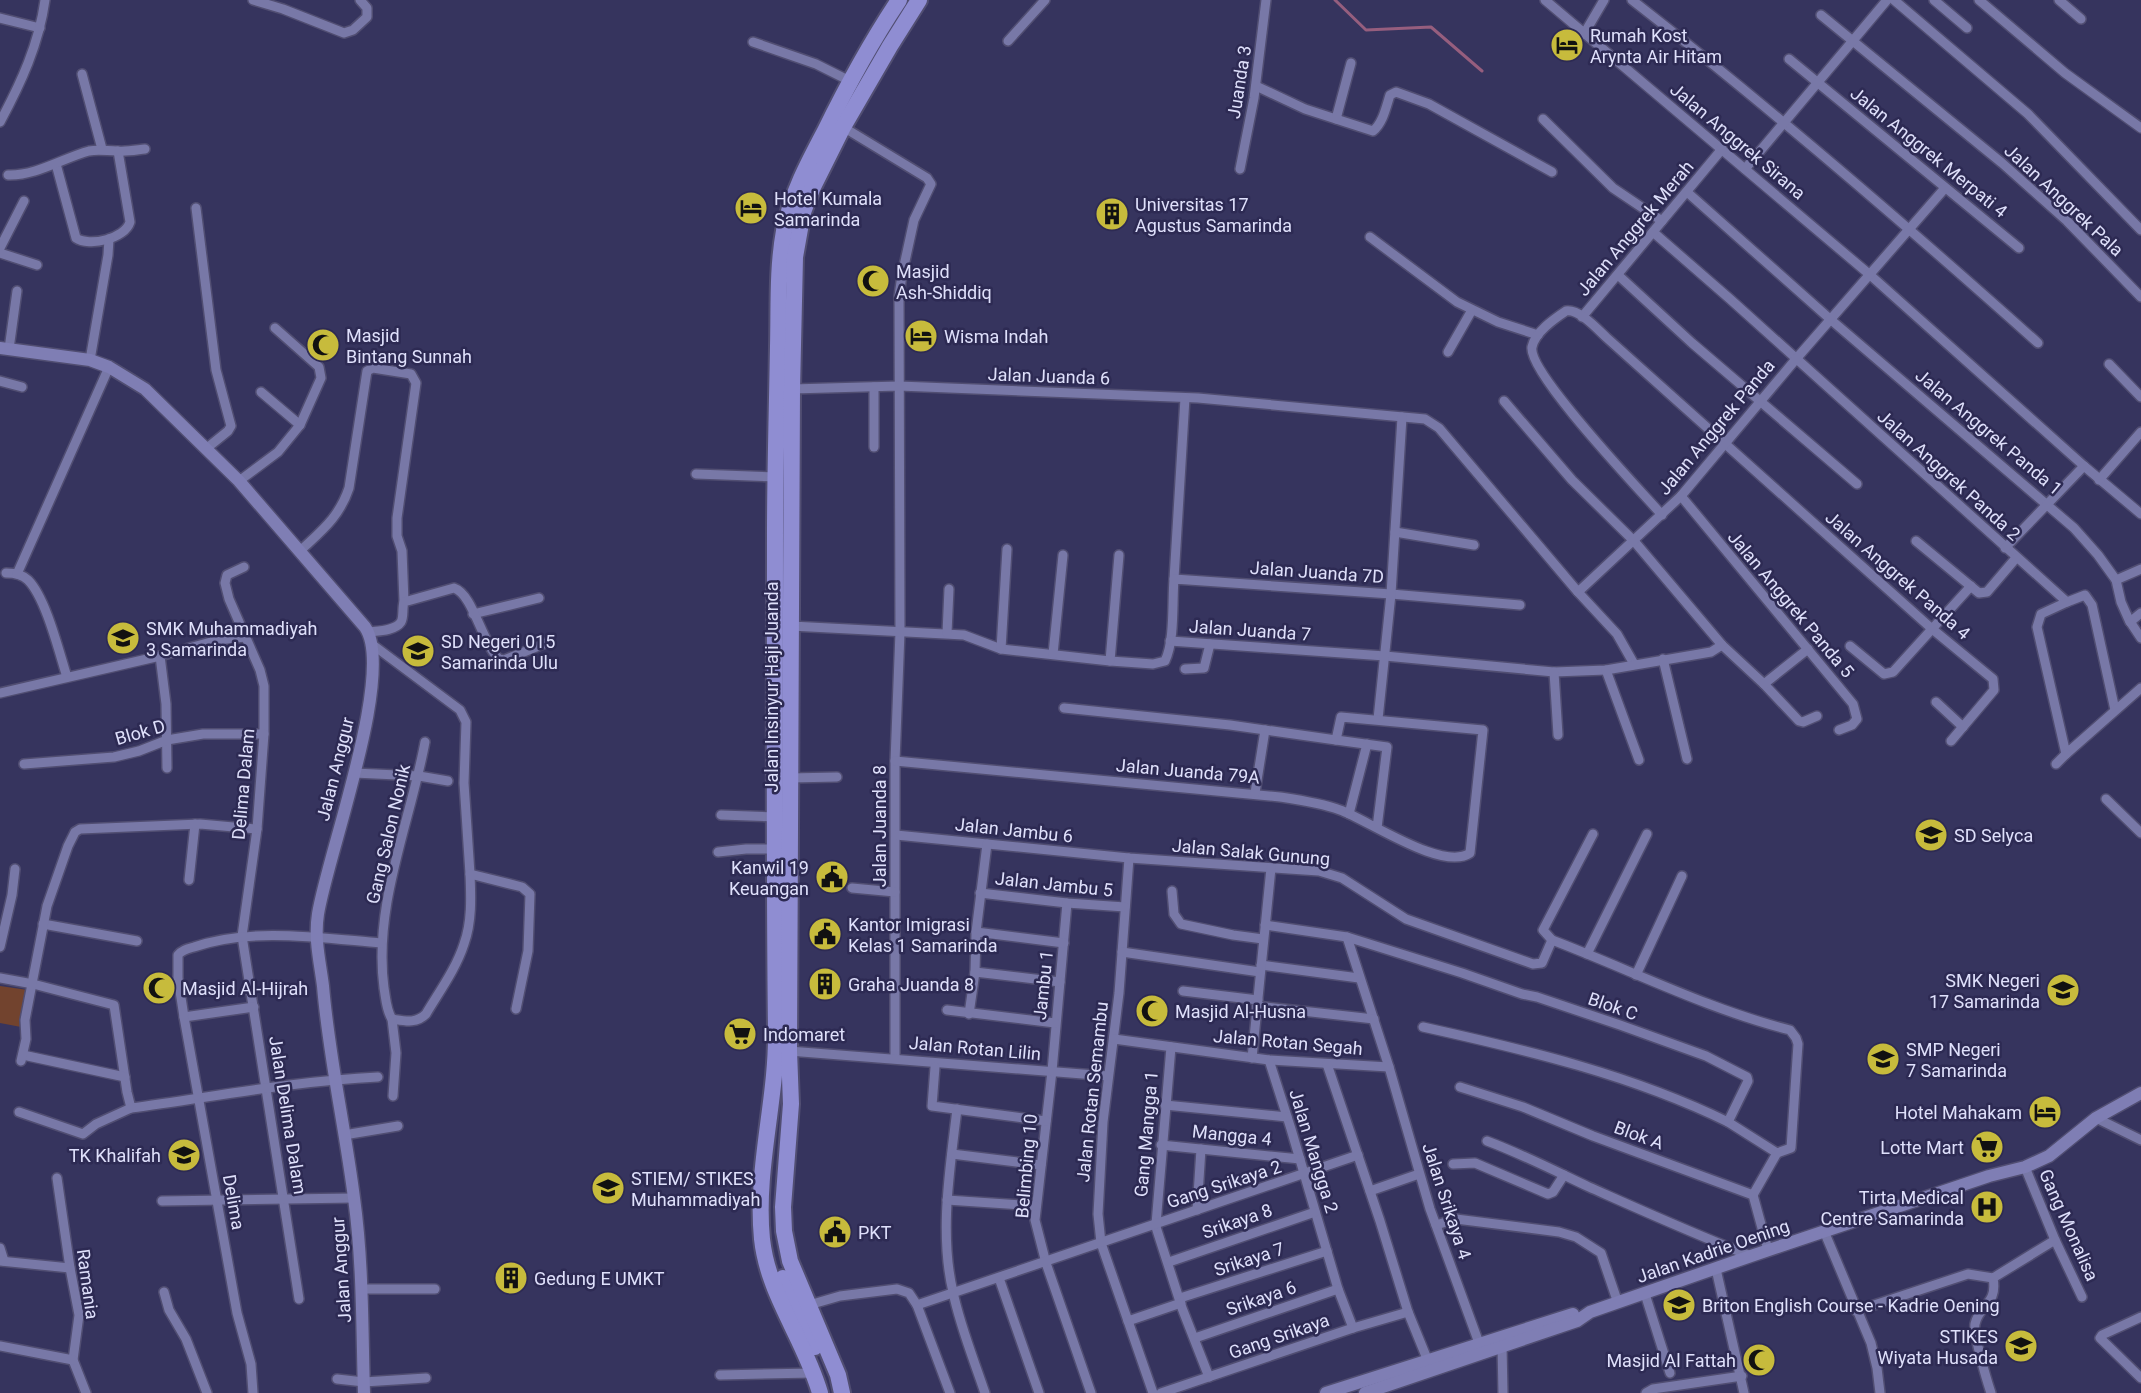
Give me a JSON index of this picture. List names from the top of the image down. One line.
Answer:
{"streets":{"highway":["Jalan Insinyur Haji Juanda"],"street":["Juanda 3","Jalan Anggrek Sirana","Jalan Anggrek Merpati 4","Jalan Anggrek Pala","Jalan Anggrek Merah","Jalan Juanda 6","Jalan Anggrek Panda","Jalan Anggrek Panda 1","Jalan Anggrek Panda 2","Jalan Juanda 7D","Jalan Anggrek Panda 4","Jalan Anggrek Panda 5","Jalan Juanda 7","Blok D","Jalan Anggur","Jalan Juanda 79A","Delima Dalam","Jalan Juanda 8","Jalan Jambu 6","Gang Salon Nonik","Jalan Salak Gunung","Jalan Jambu 5","Jambu 1","Blok C","Jalan Rotan Segah","Jalan Rotan Lilin","Jalan Rotan Semambu","Jalan Delima Dalam","Gang Mangga 1","Mangga 4","Blok A","Jalan Mangga 2","Belimbing 10","Gang Srikaya 2","Jalan Srikaya 4","Delima","Srikaya 8","Gang Monalisa","Jalan Kadrie Oening","Srikaya 7","Ramania","Srikaya 6","Gang Srikaya"]},"crossings":[["Jalan Anggrek Sirana","Jalan Anggrek Merah"],["Jalan Anggrek Sirana","Jalan Anggrek Panda"],["Jalan Anggrek Sirana","Jalan Anggrek Panda 1"],["Jalan Anggrek Merpati 4","Jalan Anggrek Panda"],["Jalan Anggrek Merah","Jalan Anggrek Panda 1"],["Jalan Anggrek Merah","Jalan Anggrek Panda 2"],["Jalan Anggrek Merah","Jalan Anggrek Panda 4"],["Jalan Juanda 6","Jalan Anggrek Panda"],["Jalan Juanda 6","Jalan Insinyur Haji Juanda"],["Jalan Anggrek Panda","Jalan Anggrek Panda 1"],["Jalan Anggrek Panda","Jalan Anggrek Panda 2"],["Jalan Anggrek Panda","Jalan Anggrek Panda 4"],["Jalan Anggrek Panda","Jalan Anggrek Panda 5"],["Jalan Juanda 7","Jalan Insinyur Haji Juanda"],["Jalan Juanda 7","Jalan Juanda 8"],["Blok D","Delima Dalam"],["Jalan Juanda 79A","Jalan Juanda 8"],["Delima Dalam","Jalan Delima Dalam"],["Delima Dalam","Delima"],["Jalan Juanda 8","Jalan Jambu 6"],["Jalan Juanda 8","Jalan Rotan Lilin"],["Jalan Jambu 6","Jalan Salak Gunung"],["Jalan Jambu 6","Jalan Rotan Semambu"],["Jalan Salak Gunung","Jalan Rotan Semambu"],["Jalan Jambu 5","Jambu 1"],["Jalan Jambu 5","Jalan Rotan Semambu"],["Jambu 1","Jalan Rotan Lilin"],["Jambu 1","Belimbing 10"],["Blok C","Jalan Srikaya 4"],["Jalan Rotan Segah","Jalan Rotan Semambu"],["Jalan Rotan Segah","Gang Mangga 1"],["Jalan Rotan Segah","Jalan Mangga 2"],["Jalan Rotan Segah","Jalan Srikaya 4"],["Jalan Rotan Lilin","Jalan Rotan Semambu"],["Jalan Rotan Lilin","Belimbing 10"],["Jalan Rotan Semambu","Gang Srikaya 2"],["Jalan Rotan Semambu","Srikaya 7"],["Jalan Delima Dalam","Delima"],["Gang Mangga 1","Mangga 4"],["Gang Mangga 1","Gang Srikaya 2"],["Mangga 4","Jalan Mangga 2"],["Jalan Mangga 2","Gang Srikaya 2"],["Jalan Mangga 2","Srikaya 8"],["Jalan Mangga 2","Srikaya 7"],["Jalan Mangga 2","Srikaya 6"],["Jalan Mangga 2","Gang Srikaya"],["Belimbing 10","Gang Srikaya 2"],["Jalan Srikaya 4","Jalan Kadrie Oening"],["Gang Monalisa","Jalan Kadrie Oening"]],"places":{"hotel":["Rumah Kost Arynta Air Hitam","Hotel Kumala Samarinda","Wisma Indah","Hotel Mahakam"],"building":["Universitas 17 Agustus Samarinda","Graha Juanda 8","Gedung E UMKT"],"mosque":["Masjid Ash-Shiddiq","Masjid Bintang Sunnah","Masjid Al-Hijrah","Masjid Al-Husna","Masjid Al Fattah"],"school or university":["SMK Muhammadiyah 3 Samarinda","SD Negeri 015 Samarinda Ulu","SD Selyca","SMK Negeri 17 Samarinda","SMP Negeri 7 Samarinda","TK Khalifah","STIEM/ STIKES Muhammadiyah","Briton English Course - Kadrie Oening","STIKES Wiyata Husada"],"public building":["Kanwil 19 Keuangan","Kantor Imigrasi Kelas 1 Samarinda","PKT"],"supermarket":["Indomaret","Lotte Mart"],"hospital":["Tirta Medical Centre Samarinda"]}}
